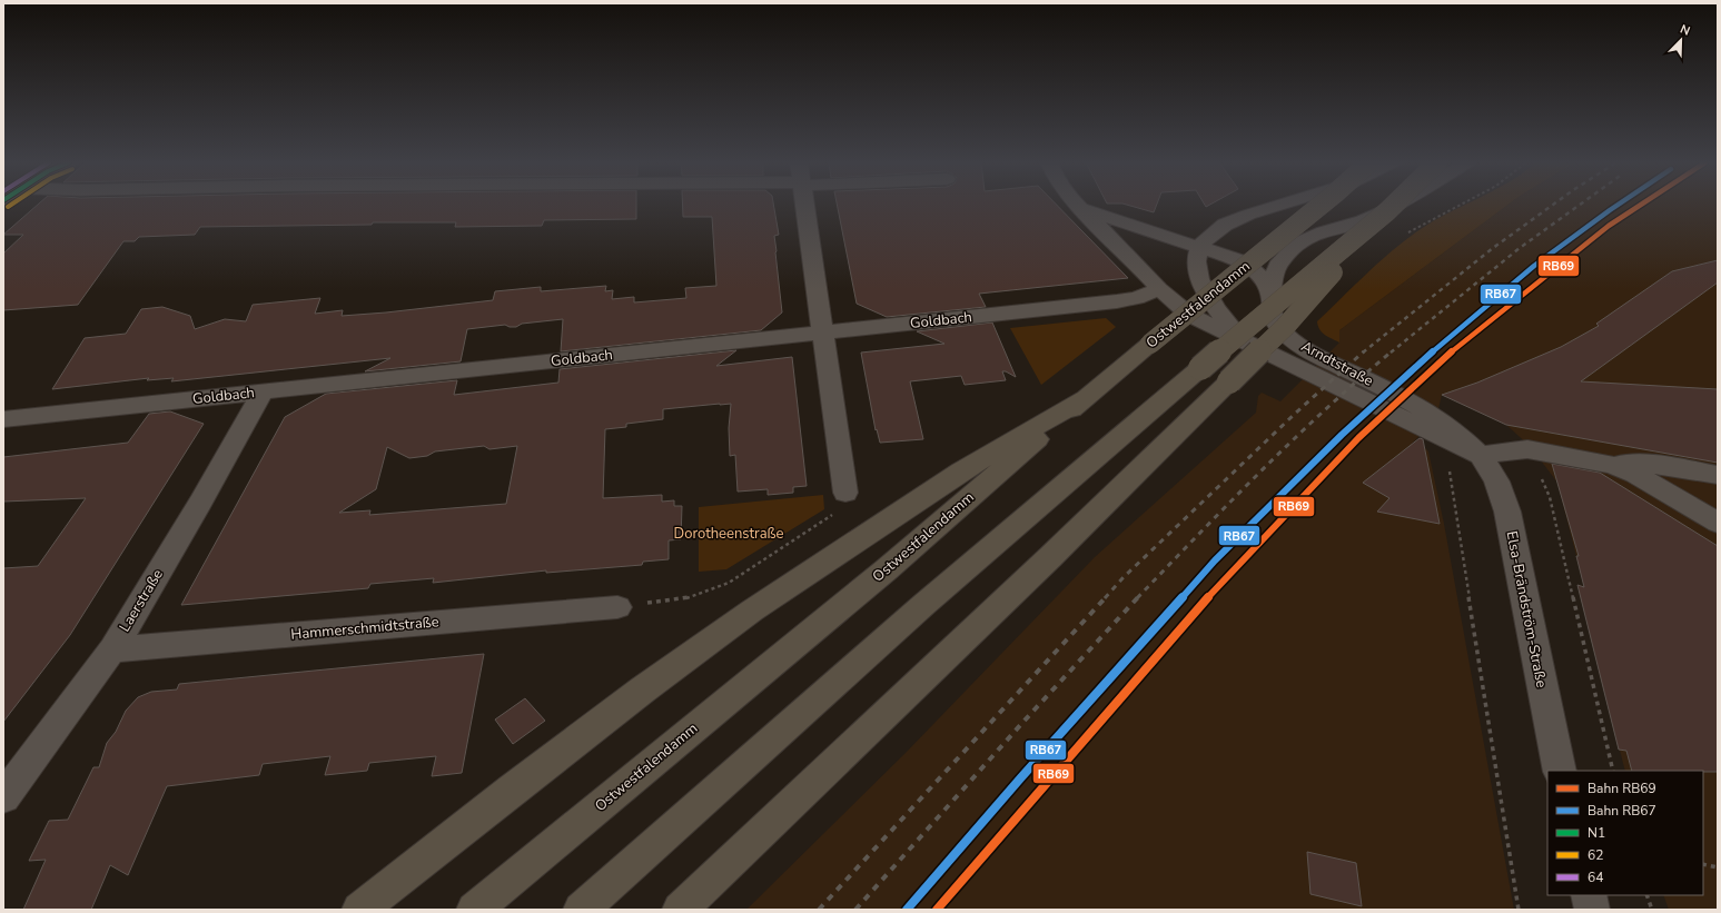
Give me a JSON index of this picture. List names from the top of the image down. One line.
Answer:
{"streets":{"highway":["Ostwestfalendamm"],"street":["Goldbach","Arndtstraße","Laerstraße","Elsa-Brändström-Straße","Hammerschmidtstraße"]},"crossings":[["Goldbach","Arndtstraße"],["Goldbach","Laerstraße"],["Arndtstraße","Elsa-Brändström-Straße"],["Laerstraße","Hammerschmidtstraße"]],"parks":["Dorotheenstraße"],"lines":["rail line RB69","rail line RB67","transit line 62"],"legend":["Bahn RB69","Bahn RB67","N1","62","64"],"north":"top right"}
